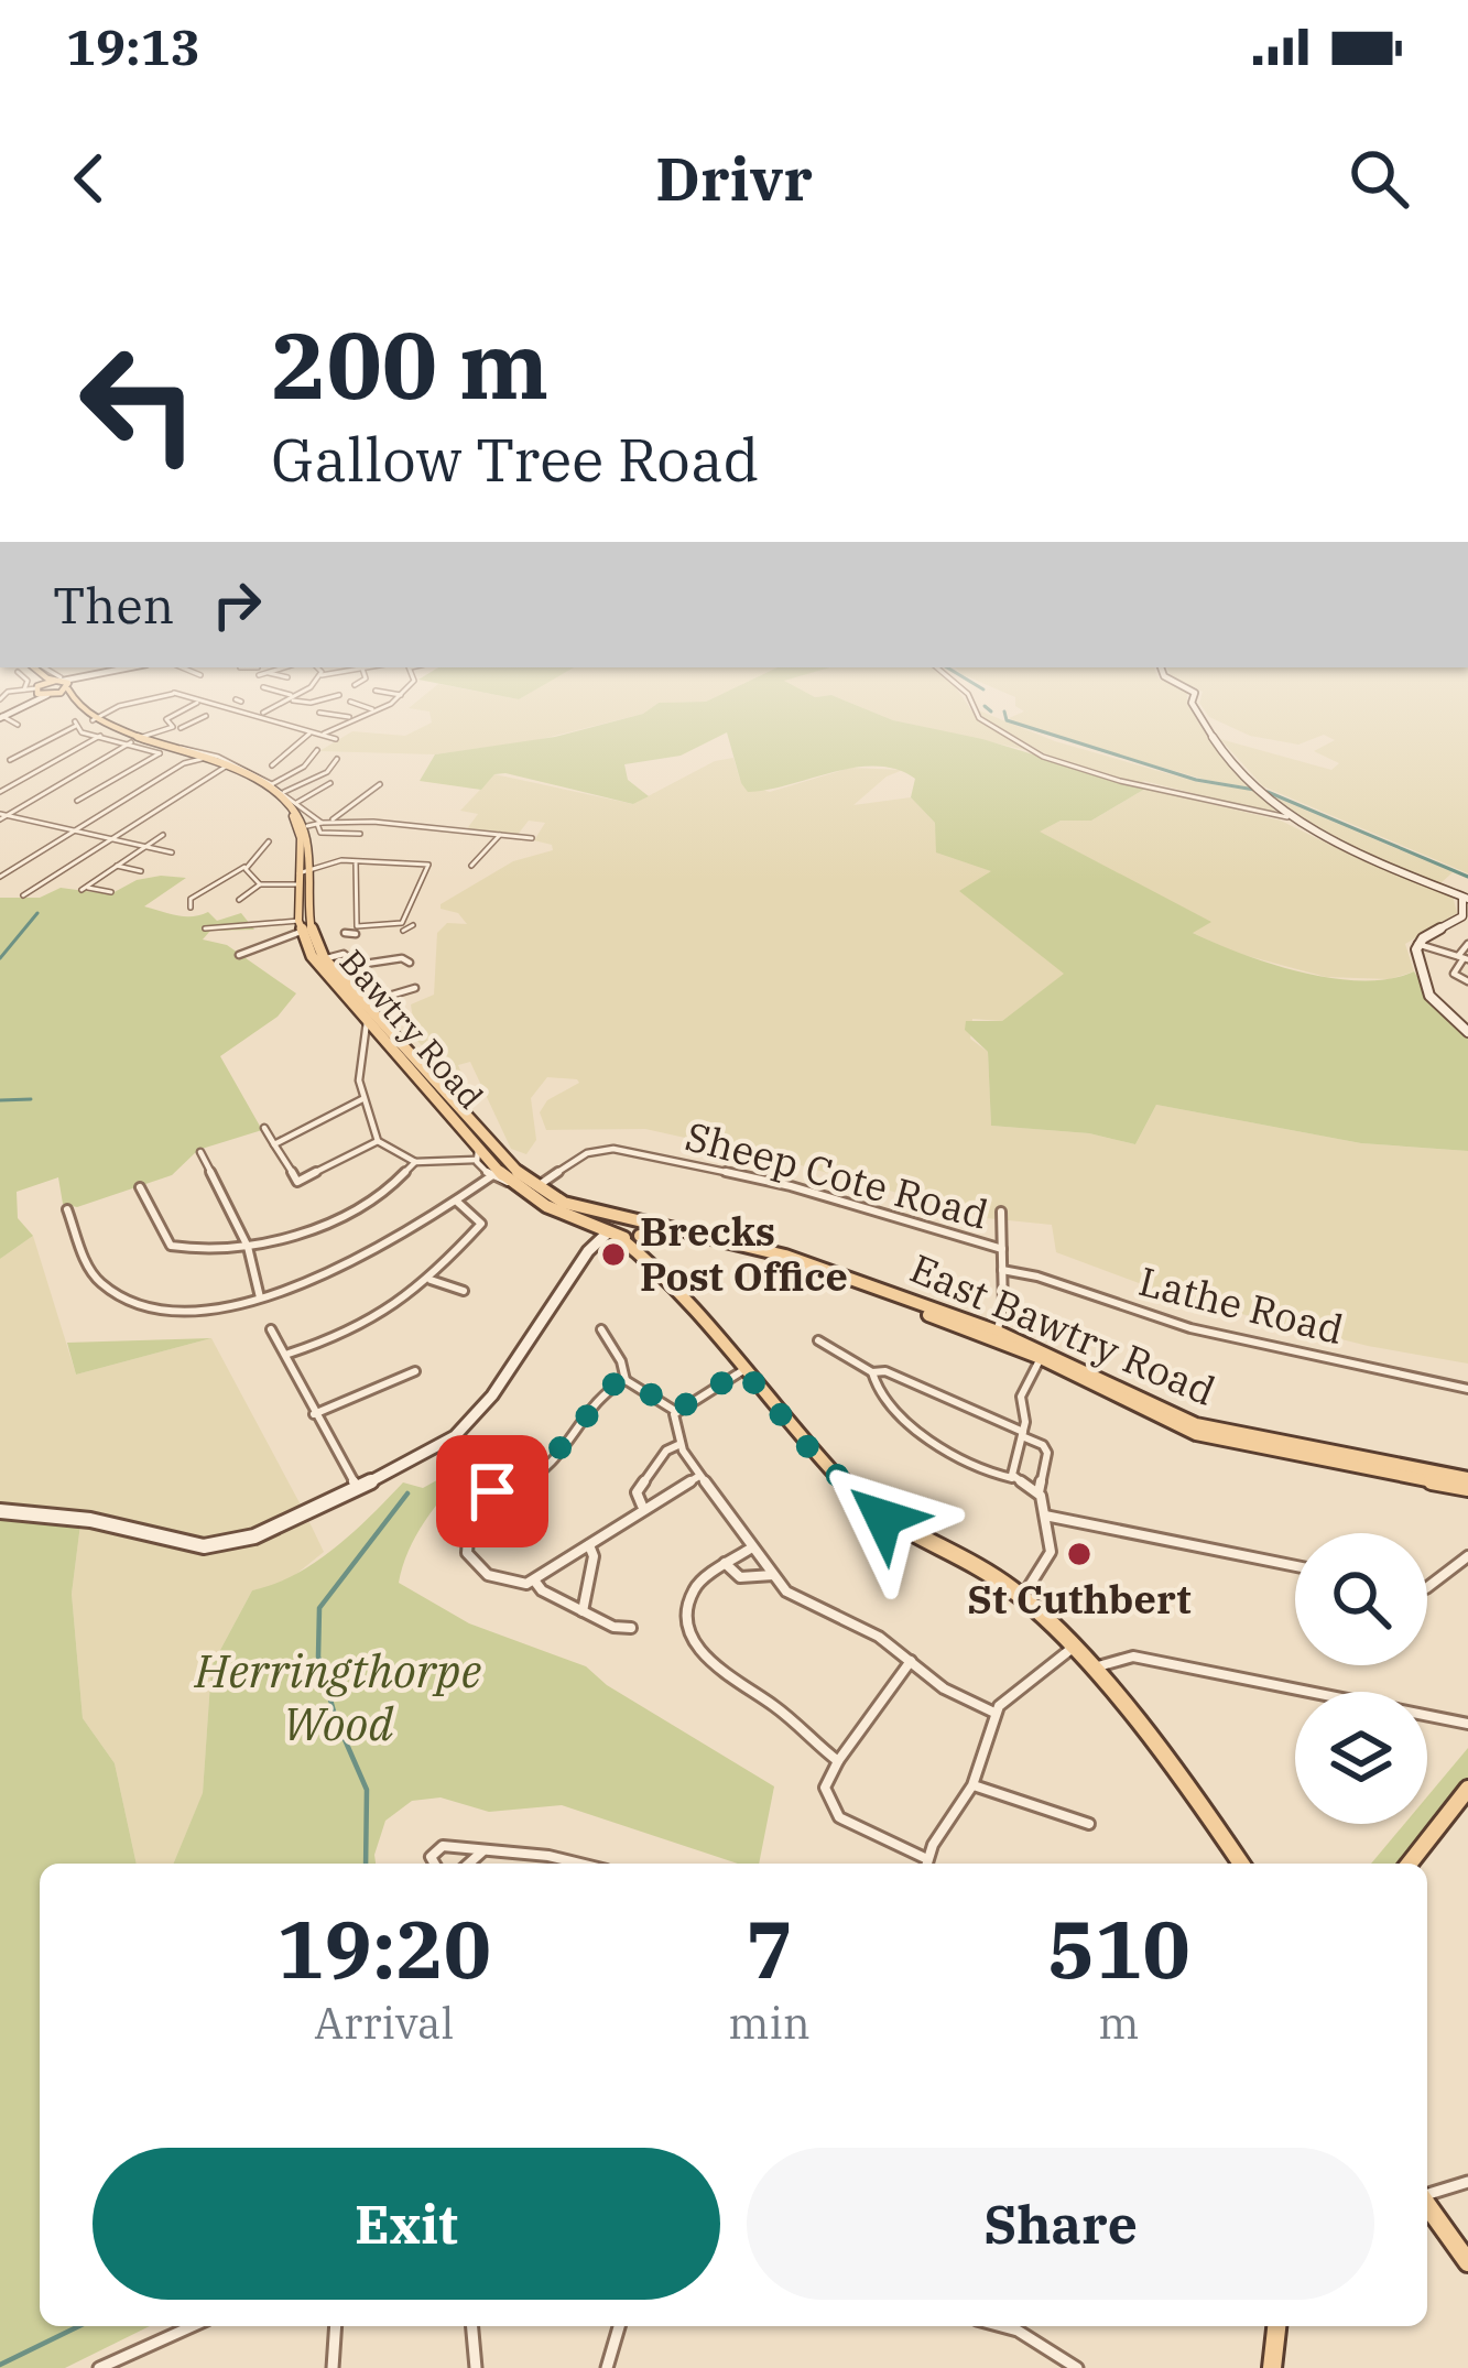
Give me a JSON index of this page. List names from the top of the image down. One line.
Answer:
{"streets":{"main road":["Bawtry Road","East Bawtry Road"],"street":["Sheep Cote Road","Lathe Road"]},"crossings":[["Bawtry Road","East Bawtry Road"]],"parks":["Herringthorpe Wood"],"places":["Brecks Post Office","St Cuthbert"],"page":{"status":"19:13","header":"Drivr","turn":["200 m","Gallow Tree Road"],"then":"Then","eta":["19:20","Arrival","7","min","510","m"],"buttons":["Exit","Share"]}}
